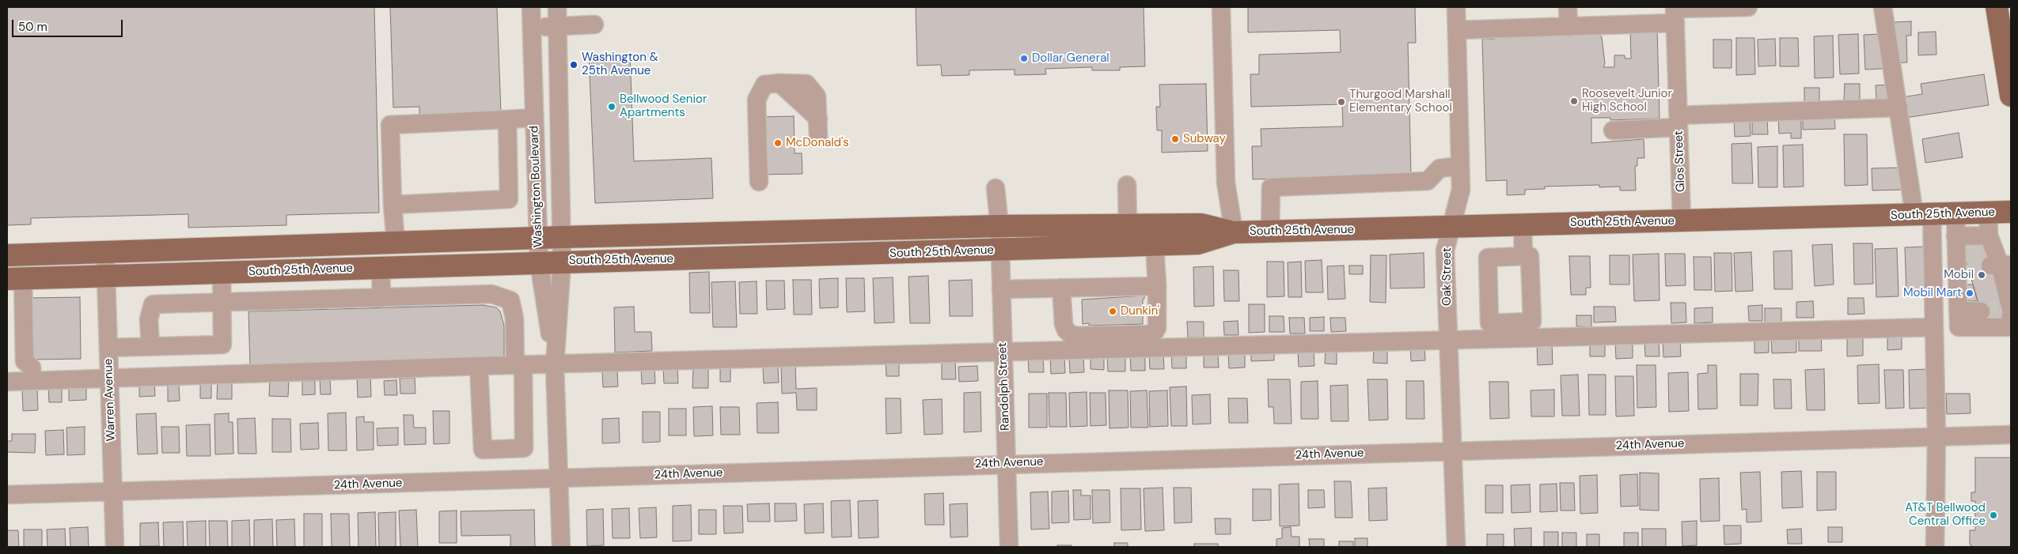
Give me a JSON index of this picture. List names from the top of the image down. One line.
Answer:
{"streets":{"main road":["South 25th Avenue"],"street":["Glos Street","Washington Boulevard","Oak Street","Randolph Street","Warren Avenue","24th Avenue"]},"crossings":[["Glos Street","South 25th Avenue"],["Washington Boulevard","South 25th Avenue"],["Washington Boulevard","24th Avenue"],["South 25th Avenue","Oak Street"],["South 25th Avenue","Randolph Street"],["South 25th Avenue","Warren Avenue"],["Oak Street","24th Avenue"],["Randolph Street","24th Avenue"],["Warren Avenue","24th Avenue"]],"places":["Dollar General","Washington & 25th Avenue","Roosevelt Junior High School","Thurgood Marshall Elementary School","Bellwood Senior Apartments","Subway","McDonald's","Mobil","Mobil Mart","Dunkin'","AT&T Bellwood Central Office"],"scale_bar":"50 m"}
